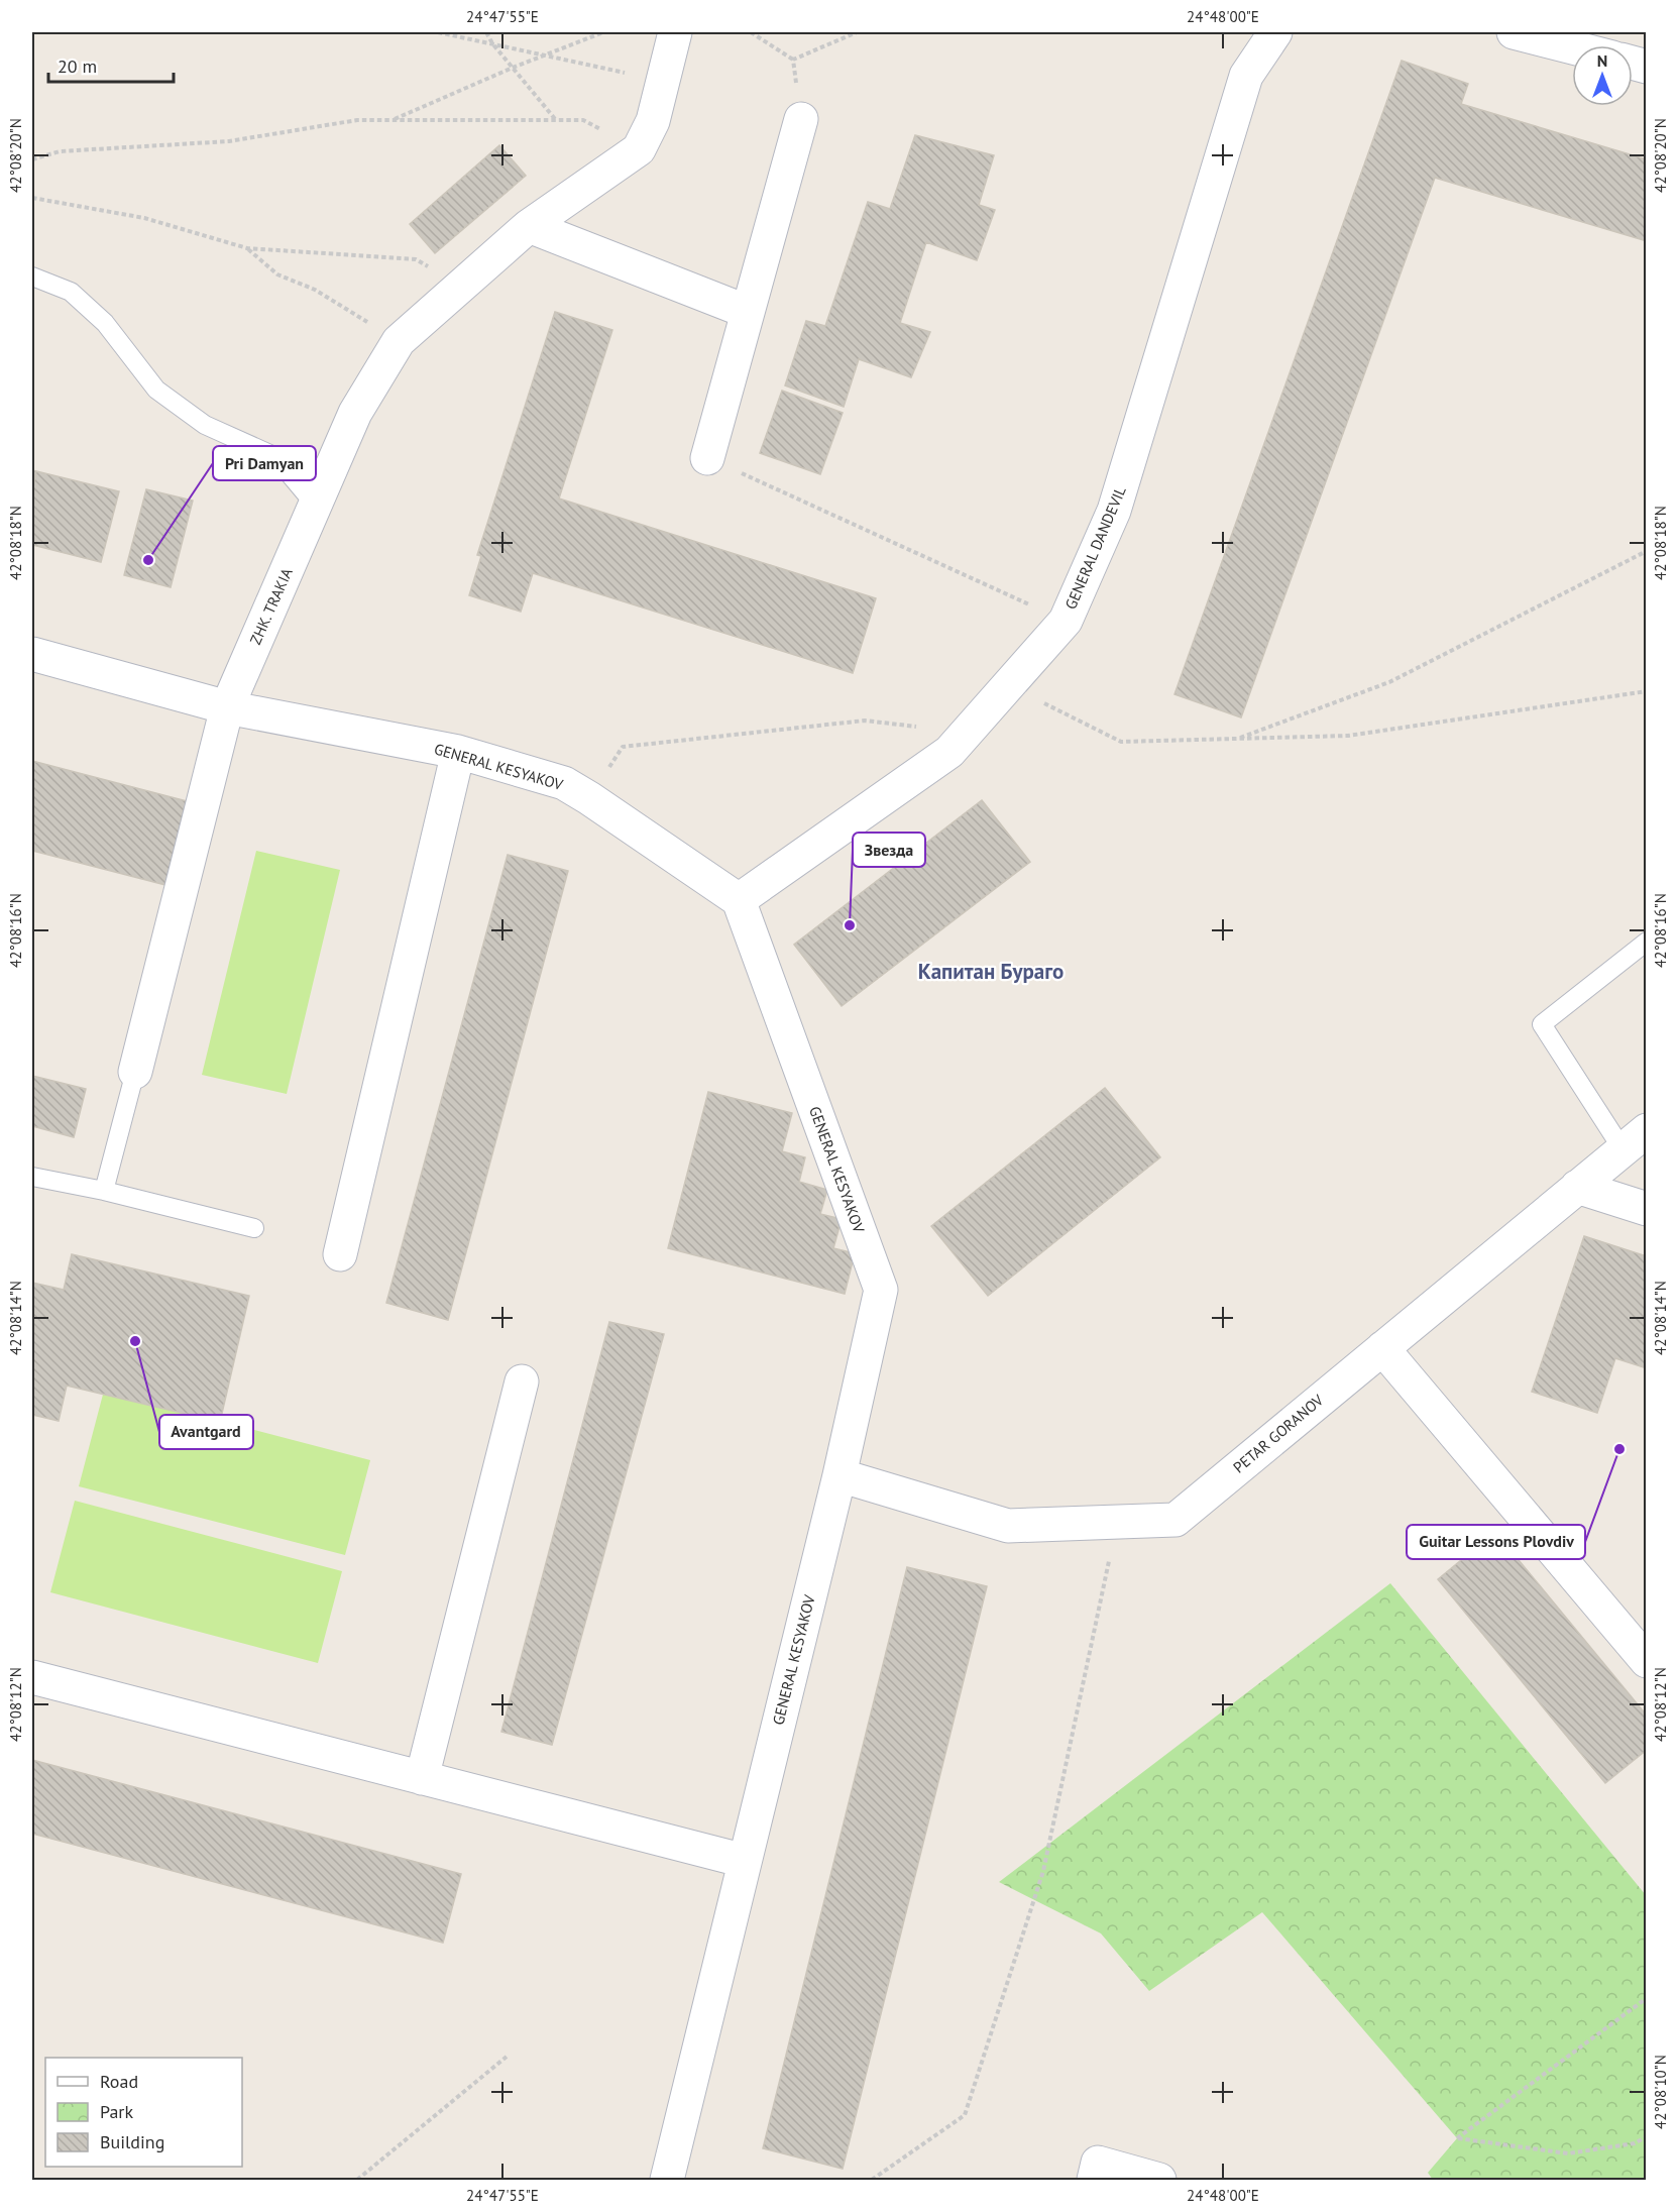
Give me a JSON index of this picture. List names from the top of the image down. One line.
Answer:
{"streets":{"street":["GENERAL DANDEVIL","ZHK. TRAKIA","GENERAL KESYAKOV","PETAR GORANOV"]},"crossings":[["GENERAL DANDEVIL","GENERAL KESYAKOV"],["ZHK. TRAKIA","GENERAL KESYAKOV"],["GENERAL KESYAKOV","PETAR GORANOV"]],"districts":["Капитан Бураго"],"places":["Pri Damyan","Звезда","Avantgard","Guitar Lessons Plovdiv"],"legend":["Road","Park","Building"],"scale_bar":"20 m","north":"top","coordinates":["24°47'55\"E","24°48'00\"E","42°08'20\"N","42°08'18\"N","42°08'16\"N","42°08'14\"N","42°08'12\"N","42°08'10\"N"]}
